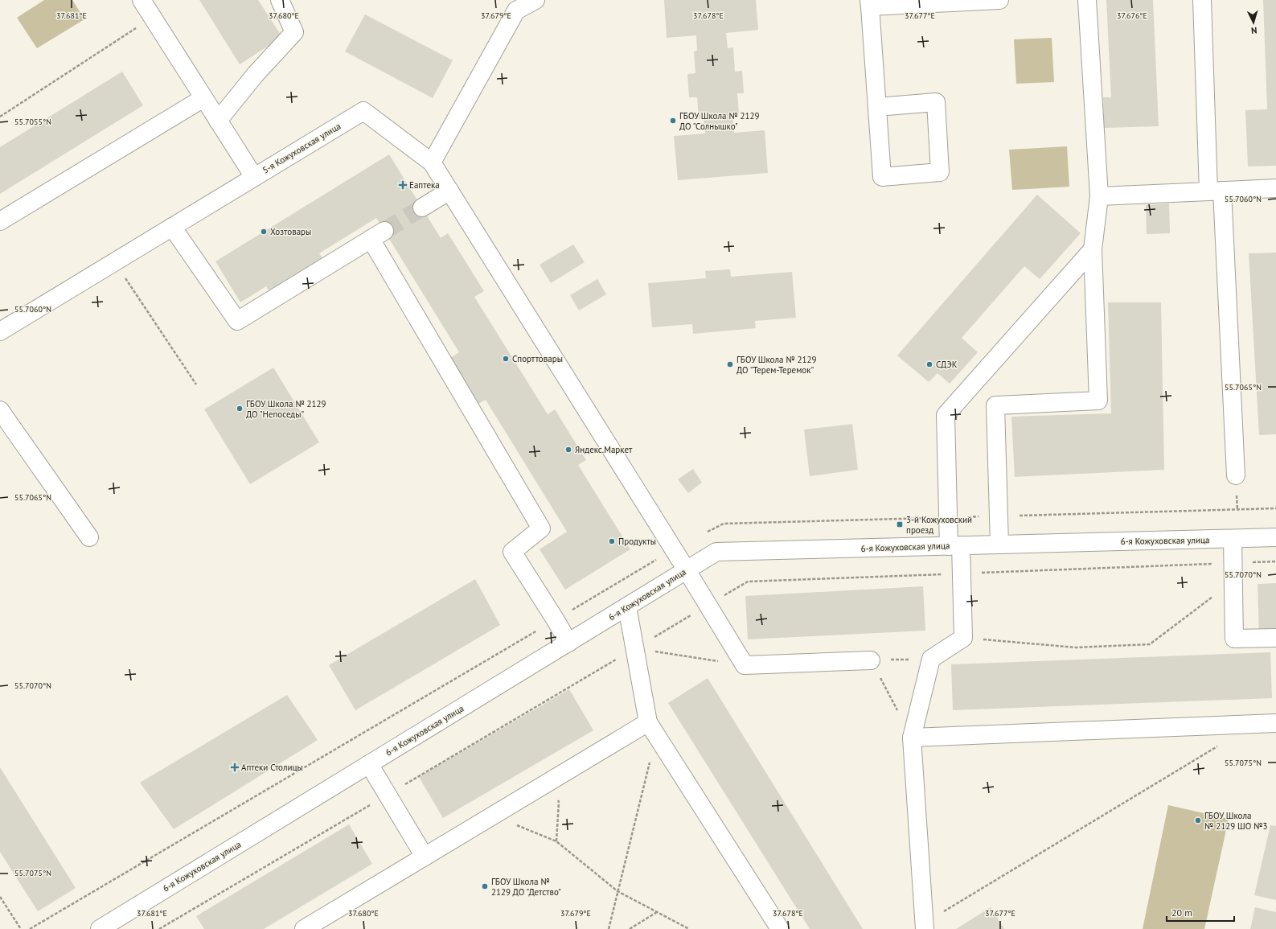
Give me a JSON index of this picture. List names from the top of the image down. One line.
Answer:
{"streets":{"street":["5-я Кожуховская улица","6-я Кожуховская улица"]},"places":{"other":["ГБОУ Школа № 2129 ДО \"Солнышко\"","Хозтовары","Спорттовары","ГБОУ Школа № 2129 ДО \"Терем-Теремок\"","СДЭК","ГБОУ Школа № 2129 ДО \"Непоседы\"","Яндекс.Маркет","Продукты","ГБОУ Школа № 2129 ШО №3","ГБОУ Школа № 2129 ДО \"Детство\""],"health":["Еаптека","Аптеки Столицы"],"transit":["3-й Кожуховский проезд"]},"scale_bar":"20 m","north":"bottom","coordinates":["37.681°E","37.680°E","37.679°E","37.678°E","37.677°E","37.676°E","55.7055°N","55.7060°N","55.7065°N","55.7070°N","55.7075°N"]}
